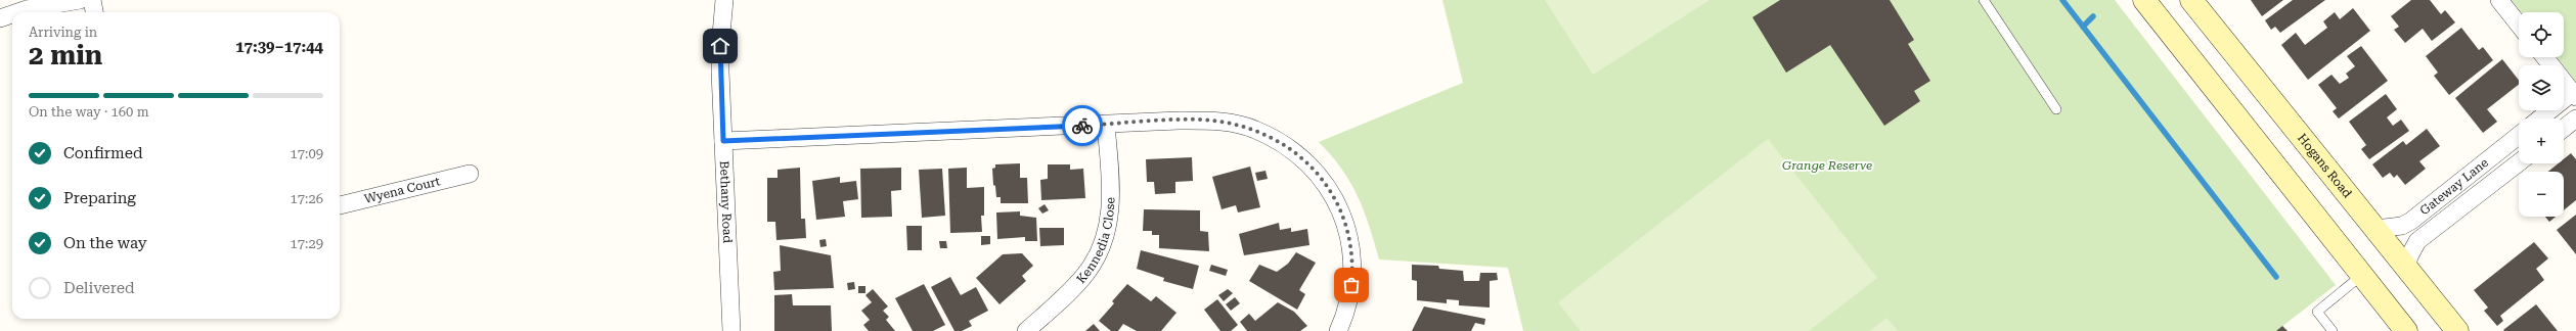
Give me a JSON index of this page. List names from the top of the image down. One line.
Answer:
{"streets":{"street":["Hogans Road","Gateway Lane","Wyena Court","Bethany Road","Kennedia Close"]},"crossings":[["Hogans Road","Gateway Lane"]],"parks":["Grange Reserve"],"page":{"map_buttons":["+","−"],"heading":["2 min","Arriving in","17:39–17:44"],"bar":"On the way · 160 m","list":[["Confirmed","17:09"],["Preparing","17:26"],["On the way","17:29"],"Delivered"]}}
